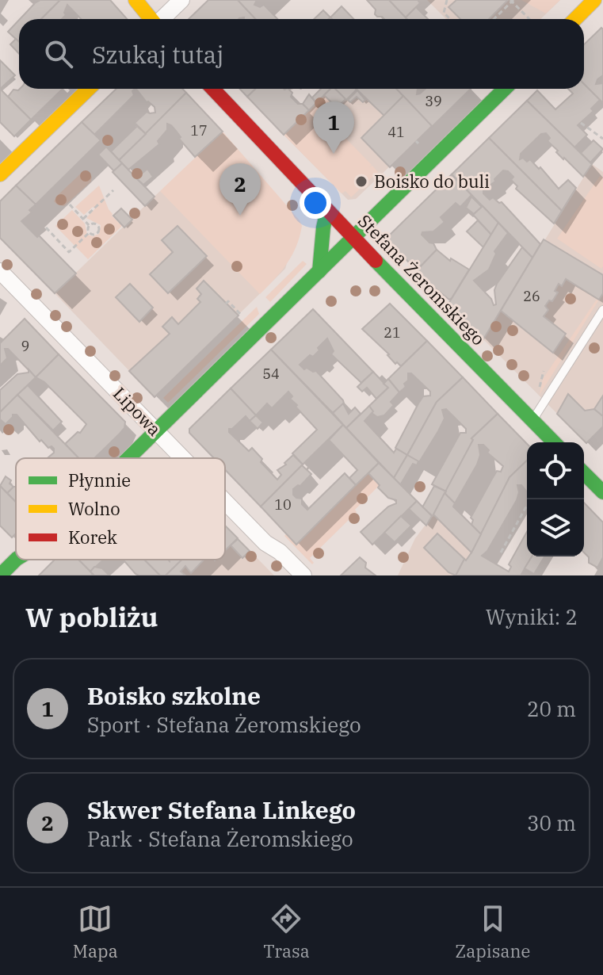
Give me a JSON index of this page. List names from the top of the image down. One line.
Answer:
{"streets":{"street":["Stefana Żeromskiego","Lipowa"]},"places":["Boisko do buli"],"house_numbers":["39","17","41","26","21","9","54","10"],"legend":["Płynnie","Wolno","Korek"],"page":{"search":"Szukaj tutaj","pins":["1","2"],"heading":["W pobliżu","Wyniki: 2"],"list":[{"mark":"1","name":"Boisko szkolne","note":"Sport · Stefana Żeromskiego","value":"20 m"},{"mark":"2","name":"Skwer Stefana Linkego","note":"Park · Stefana Żeromskiego","value":"30 m"}],"nav":["Mapa","Trasa","Zapisane"]}}
